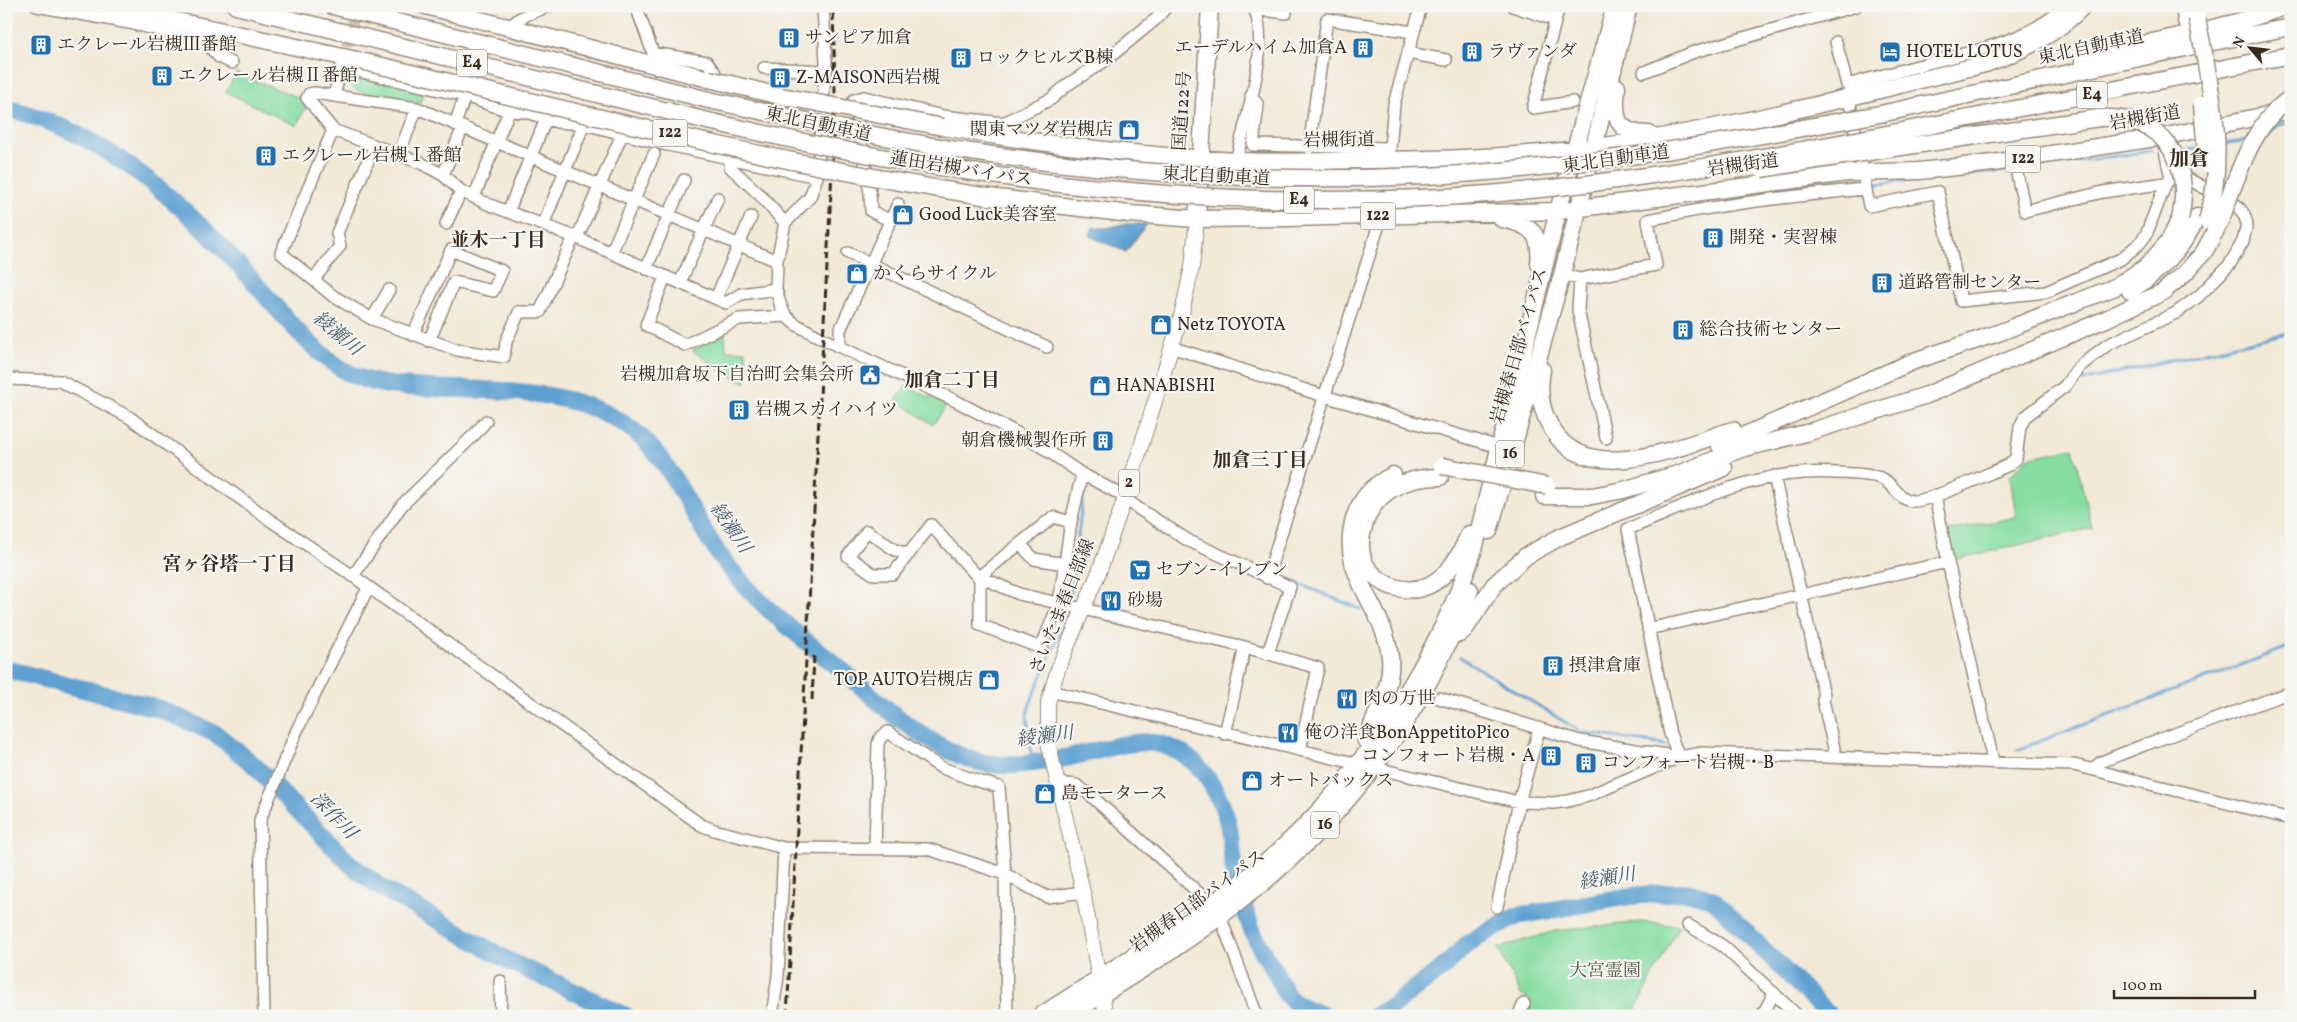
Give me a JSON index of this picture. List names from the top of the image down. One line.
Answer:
{"streets":{"highway":["東北自動車道","E4","国道122号","岩槻街道","122","蓮田岩槻バイパス","岩槻春日部バイパス","16"],"main road":["2","さいたま春日部線"]},"crossings":[["国道122号","岩槻街道"],["国道122号","蓮田岩槻バイパス"],["国道122号","さいたま春日部線"],["岩槻街道","蓮田岩槻バイパス"],["岩槻街道","岩槻春日部バイパス"],["岩槻街道","さいたま春日部線"],["蓮田岩槻バイパス","さいたま春日部線"],["岩槻春日部バイパス","16"],["岩槻春日部バイパス","さいたま春日部線"],["16","さいたま春日部線"]],"districts":["加倉","並木一丁目","加倉二丁目","加倉三丁目","宮ヶ谷塔一丁目"],"water":["綾瀬川","深作川"],"parks":["大宮霊園"],"places":{"building":["サンピア加倉","エクレール岩槻Ⅲ番館","エーデルハイム加倉A","ラヴァンダ","ロックヒルズB棟","エクレール岩槻Ⅱ番館","Z-MAISON西岩槻","エクレール岩槻Ⅰ番館","開発・実習棟","道路管制センター","総合技術センター","岩槻スカイハイツ","朝倉機械製作所","摂津倉庫","コンフォート岩槻・A","コンフォート岩槻・B"],"hotel":["HOTEL LOTUS"],"shop":["関東マツダ岩槻店","Good Luck美容室","かくらサイクル","Netz TOYOTA","HANABISHI","TOP AUTO岩槻店","オートバックス","島モータース"],"public building":["岩槻加倉坂下自治町会集会所"],"supermarket":["セブン-イレブン"],"restaurant":["砂場","肉の万世","俺の洋食BonAppetitoPico"]},"scale_bar":"100 m","north":"top left"}
